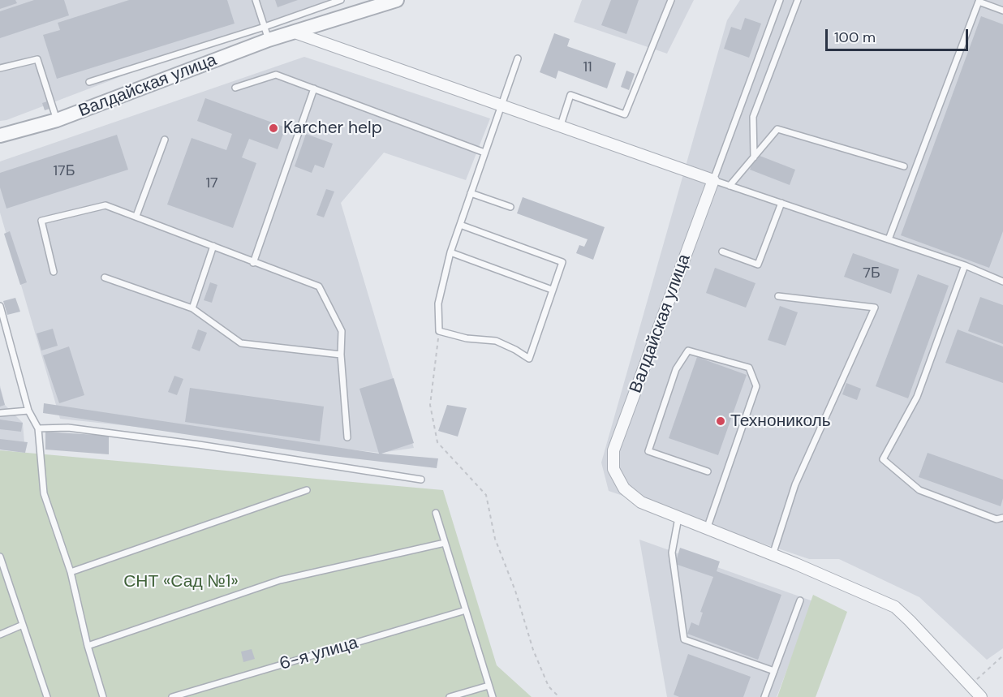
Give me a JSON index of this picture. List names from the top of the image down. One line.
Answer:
{"streets":{"street":["Валдайская улица"],"lane":["6-я улица"]},"parks":["СНТ «Сад №1»"],"places":["Karcher help","Технониколь"],"house_numbers":["11","17Б","17","7Б"],"scale_bar":"100 m"}
